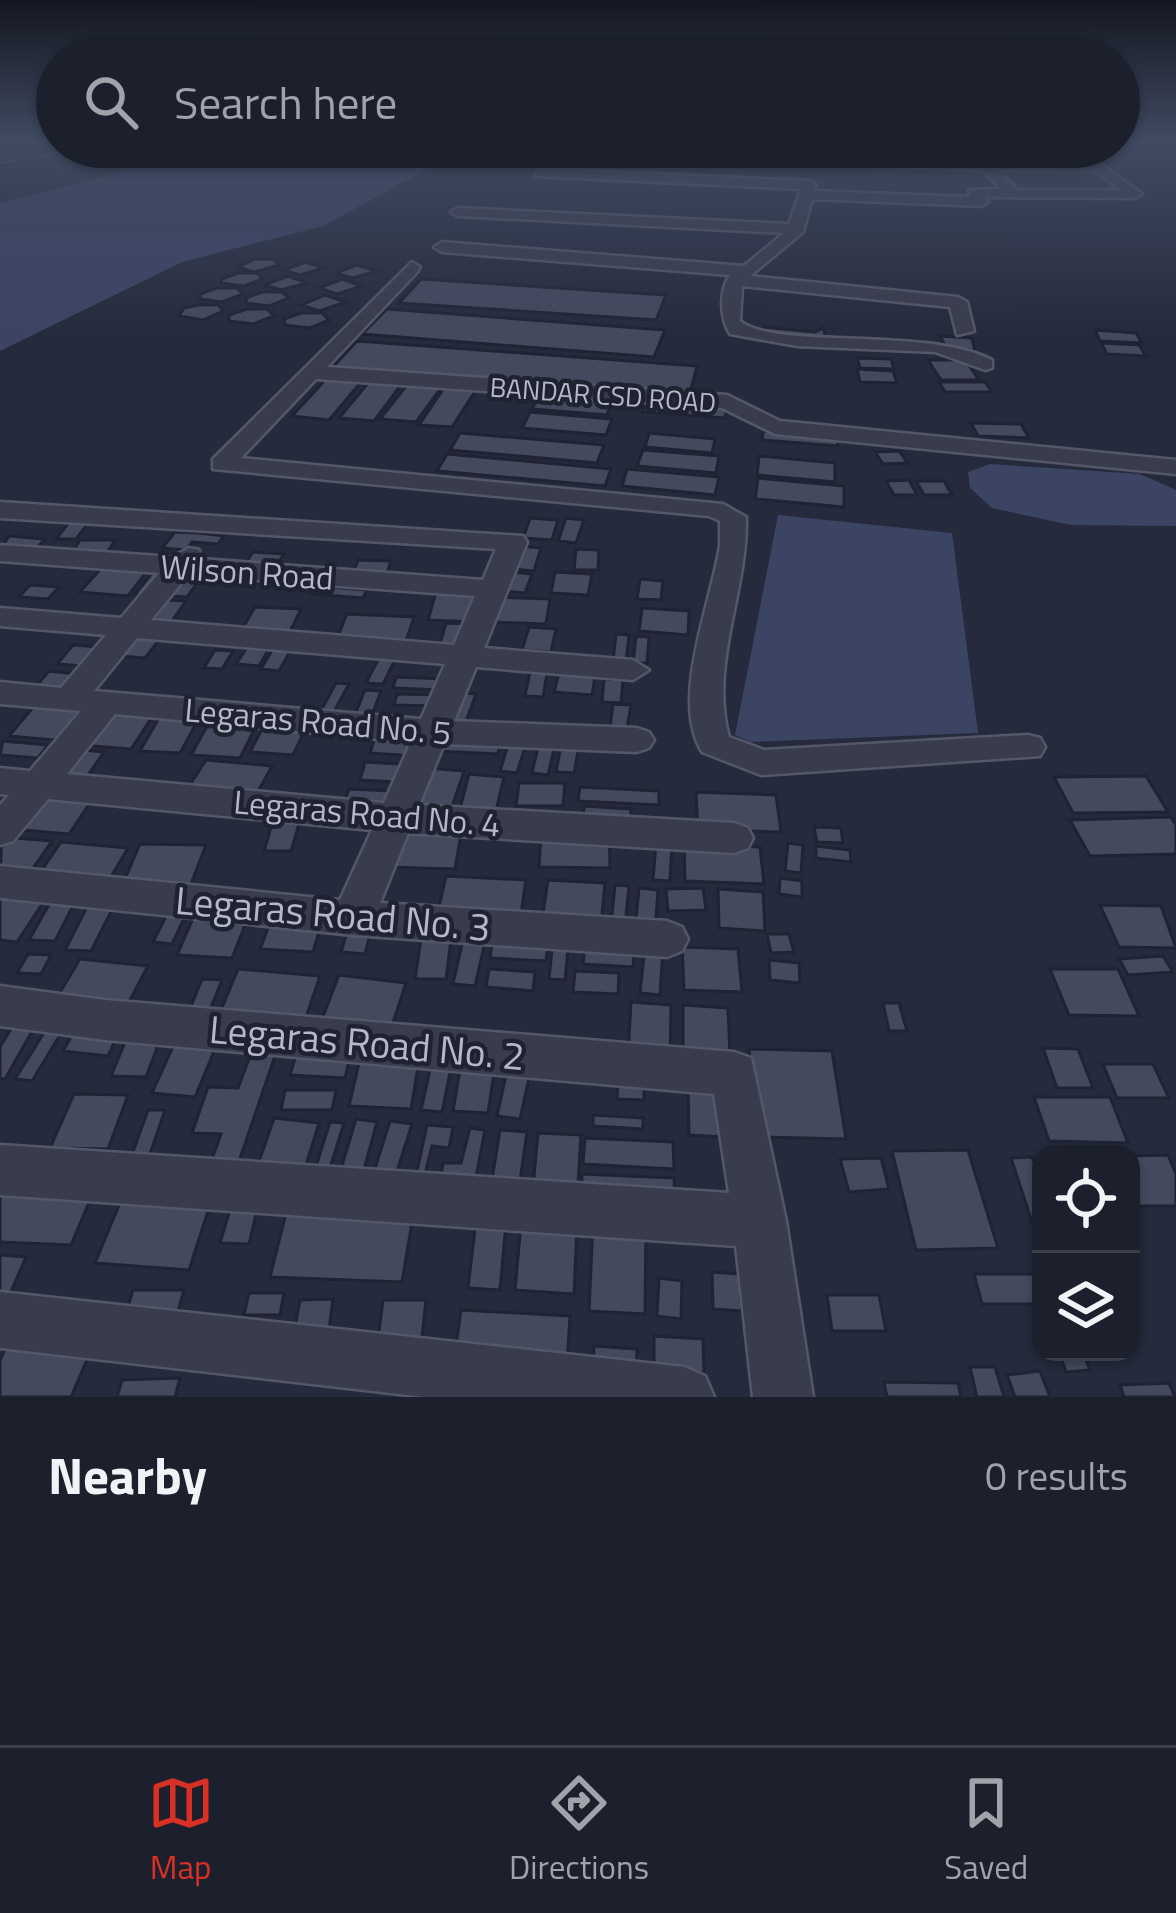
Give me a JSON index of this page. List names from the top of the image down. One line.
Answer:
{"streets":{"street":["BANDAR CSD ROAD","Wilson Road","Legaras Road No. 5","Legaras Road No. 4","Legaras Road No. 3","Legaras Road No. 2"]},"page":{"search":"Search here","heading":["Nearby","0 results"],"nav":["Map","Directions","Saved"]}}
